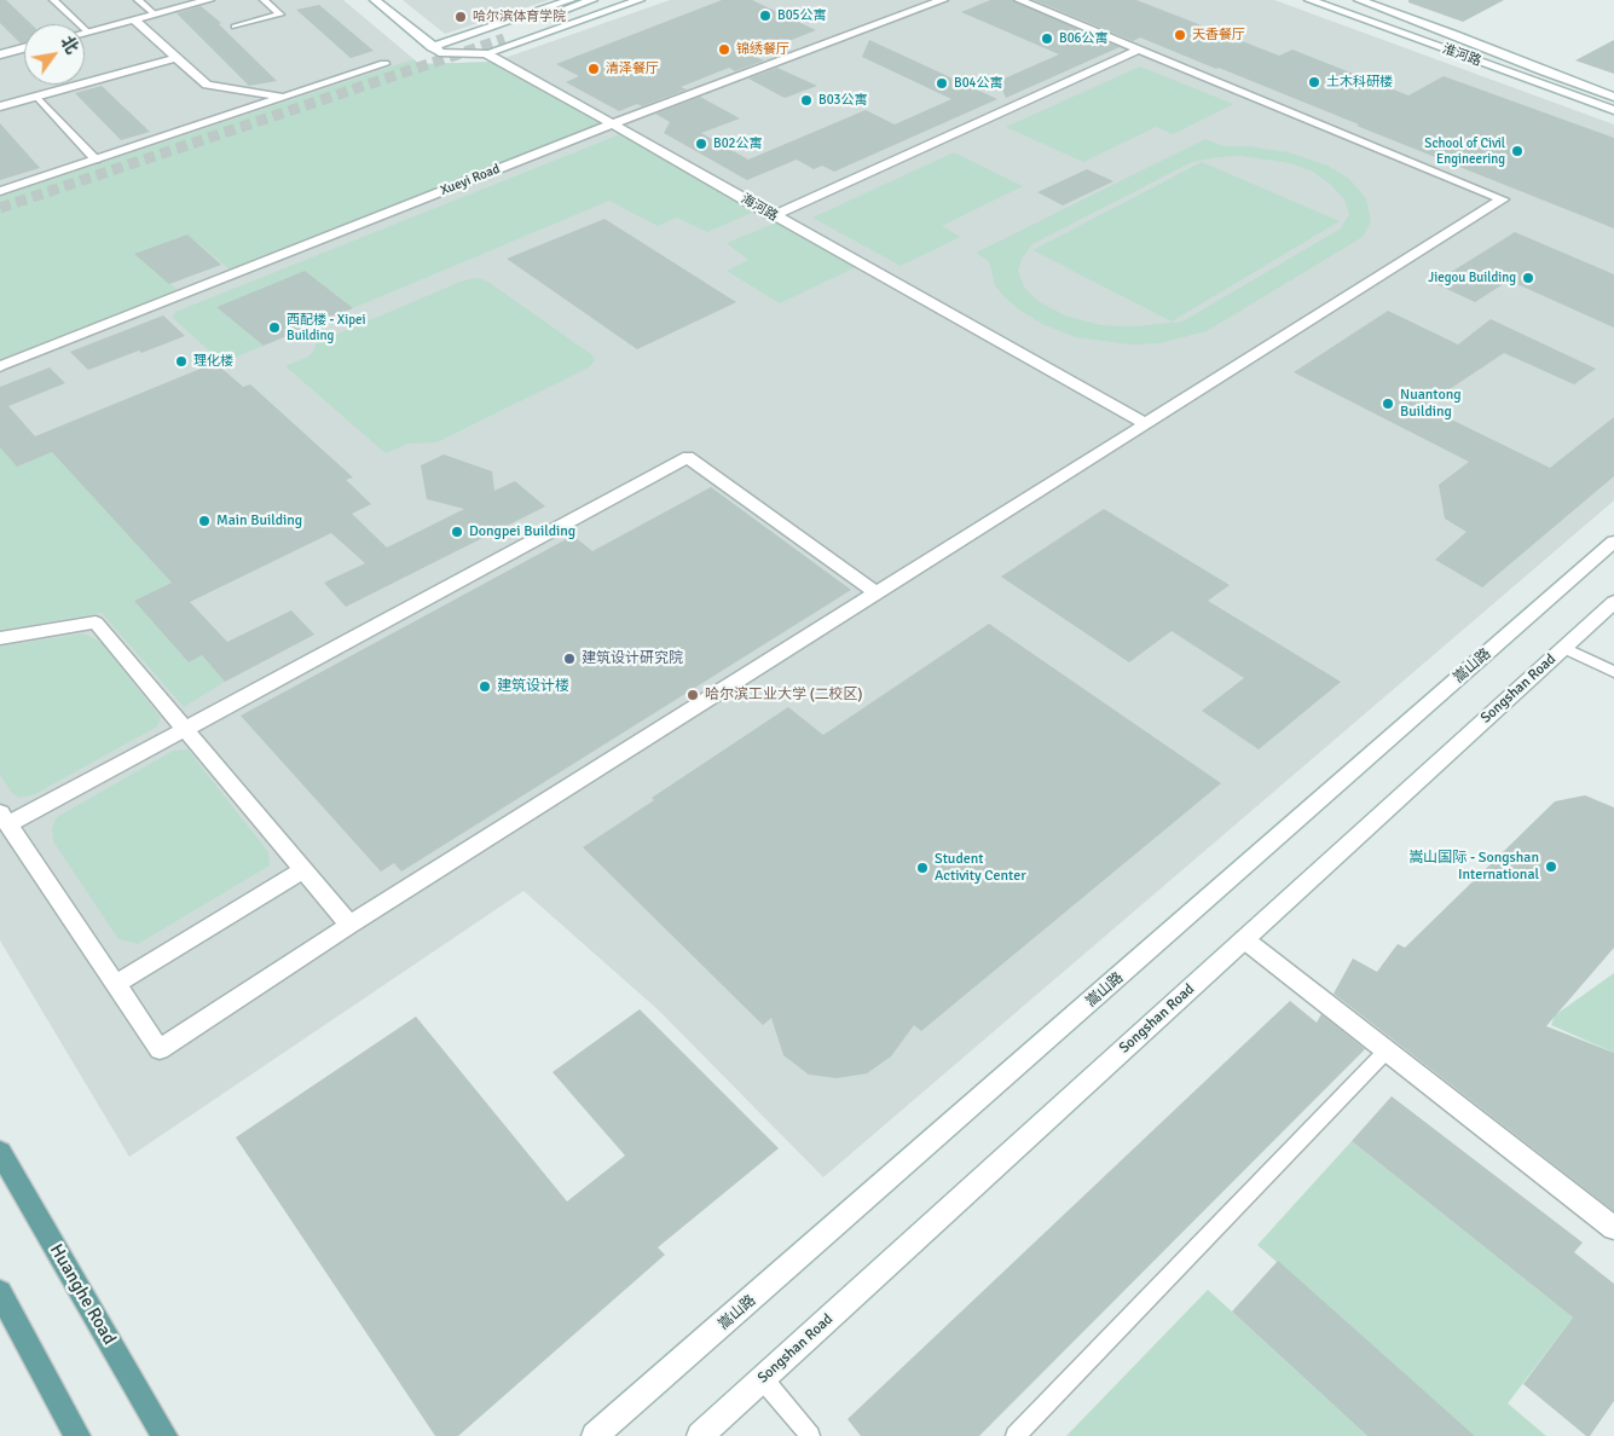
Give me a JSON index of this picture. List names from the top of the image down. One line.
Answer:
{"streets":{"main road":["Huanghe Road"],"street":["淮河路","Xueyi Road","海河路","嵩山路","Songshan Road"]},"crossings":[["Xueyi Road","海河路"]],"places":["B05公寓","哈尔滨体育学院","天香餐厅","B06公寓","锦绣餐厅","清泽餐厅","土木科研楼","B04公寓","B03公寓","B02公寓","School of Civil Engineering","Jiegou Building","西配楼 - Xipei Building","理化楼","Nuantong Building","Main Building","Dongpei Building","建筑设计研究院","建筑设计楼","哈尔滨工业大学 (二校区)","嵩山国际 - Songshan International","Student Activity Center"],"north":"top right"}
